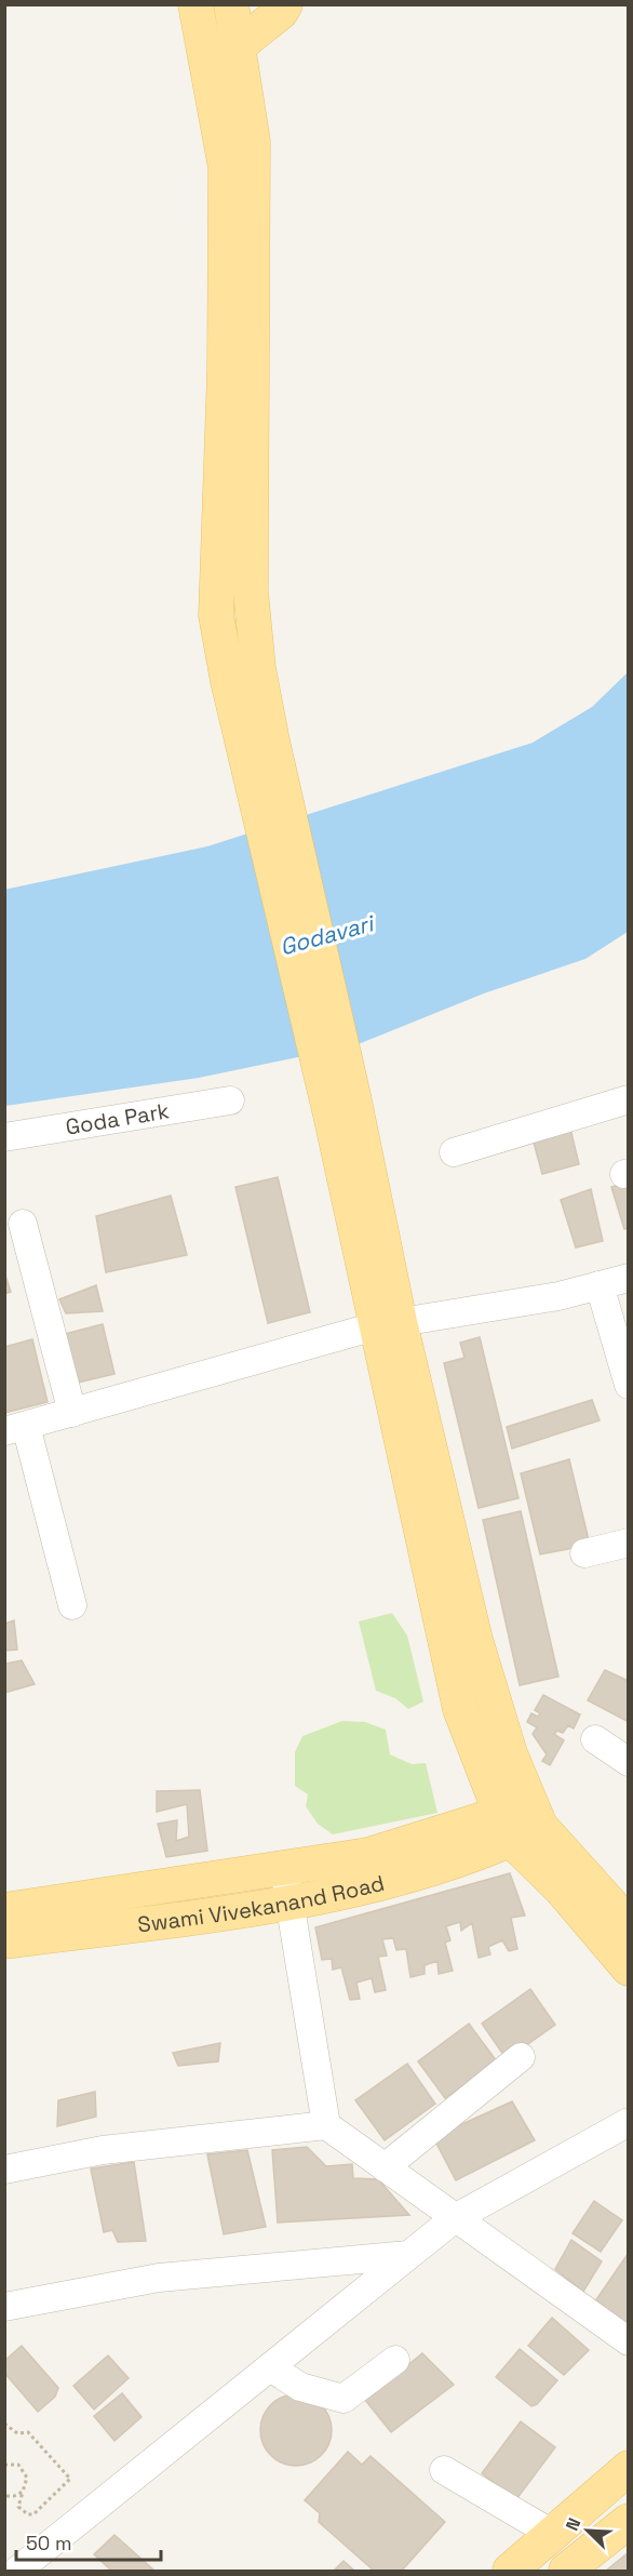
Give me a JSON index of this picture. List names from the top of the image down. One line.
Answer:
{"streets":{"main road":["Swami Vivekanand Road"],"street":["Goda Park"]},"water":["Godavari"],"scale_bar":"50 m","north":"top left"}
